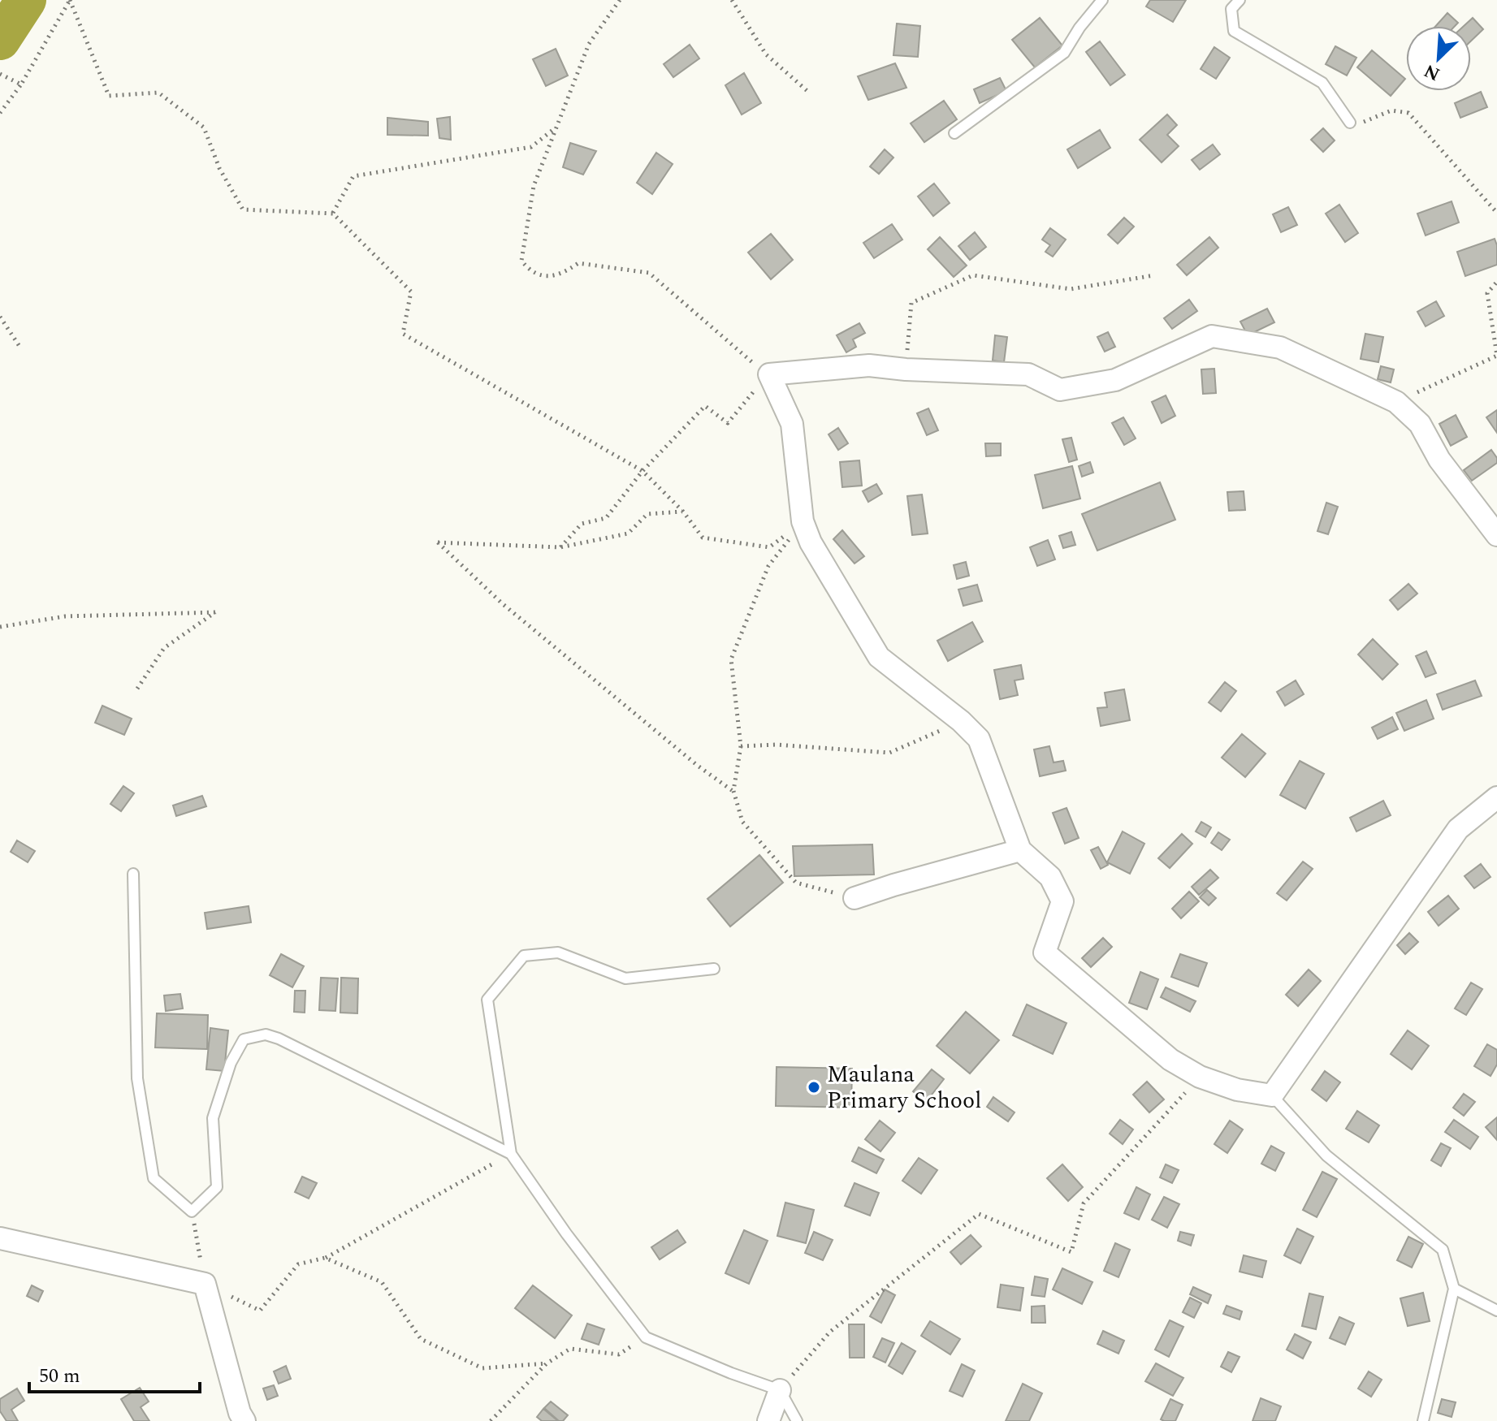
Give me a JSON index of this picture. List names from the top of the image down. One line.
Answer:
{"places":["Maulana Primary School"],"scale_bar":"50 m","north":"bottom left"}
